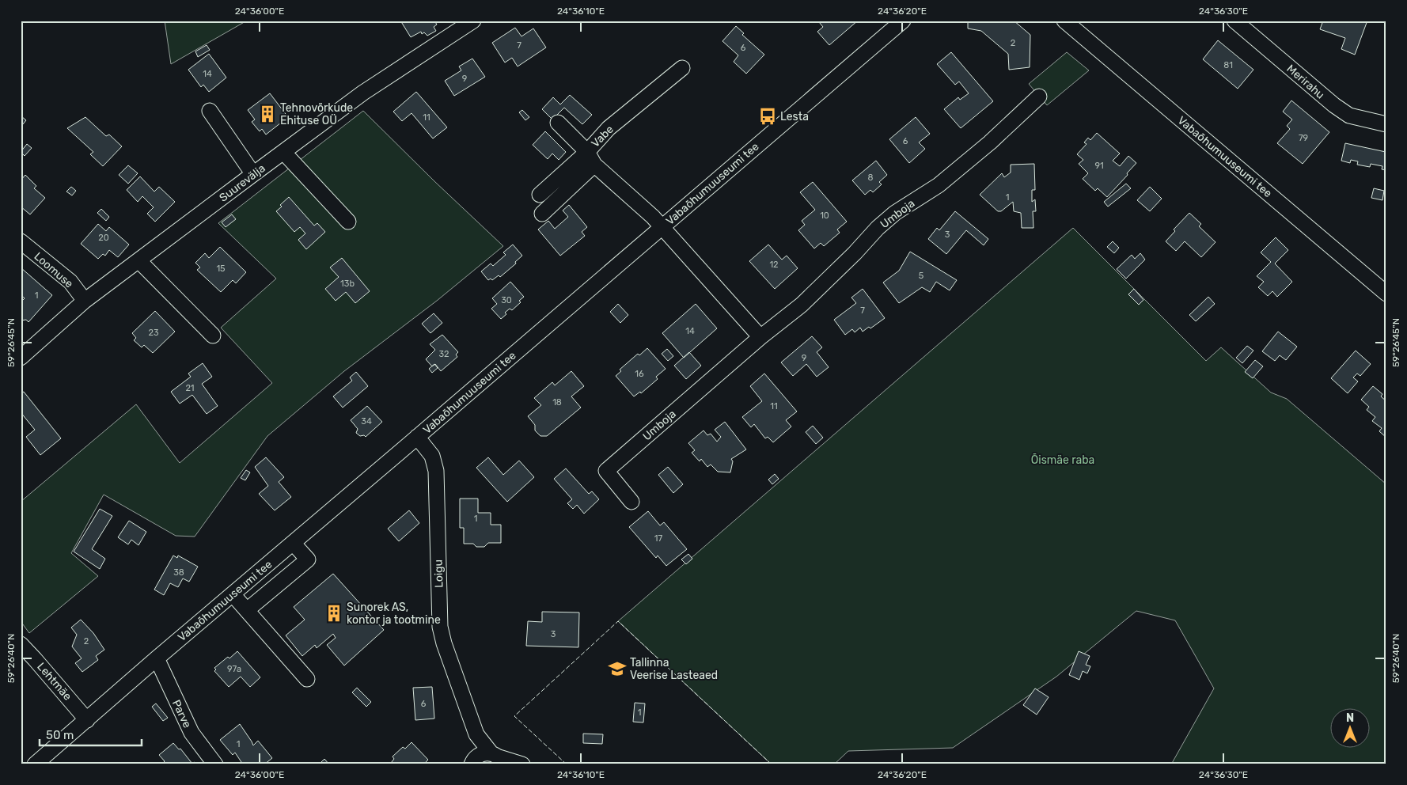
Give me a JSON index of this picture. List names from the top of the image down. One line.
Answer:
{"streets":{"street":["Merirahu","Vabe","Vabaõhumuuseumi tee","Suurevälja","Umboja","Loomuse","Loigu","Lehtmäe","Parve"]},"crossings":[["Vabe","Vabaõhumuuseumi tee"],["Vabaõhumuuseumi tee","Loigu"],["Vabaõhumuuseumi tee","Lehtmäe"],["Vabaõhumuuseumi tee","Parve"],["Suurevälja","Loomuse"]],"parks":["Õismäe raba"],"places":{"building":["Tehnovõrkude Ehituse OÜ","Sunorek AS, kontor ja tootmine"],"bus stop":["Lesta"],"school or university":["Tallinna Veerise Lasteaed"]},"house_numbers":["2","7","6","81","14","9","11","79","6","91","8","1","10","3","20","12","15","5","13b","1","30","7","14","23","32","9","16","21","18","11","34","1","17","38","3","2","97a","6","1","1"],"scale_bar":"50 m","north":"top","coordinates":["24°36'00\"E","24°36'10\"E","24°36'20\"E","24°36'30\"E","59°26'45\"N","59°26'40\"N"]}
